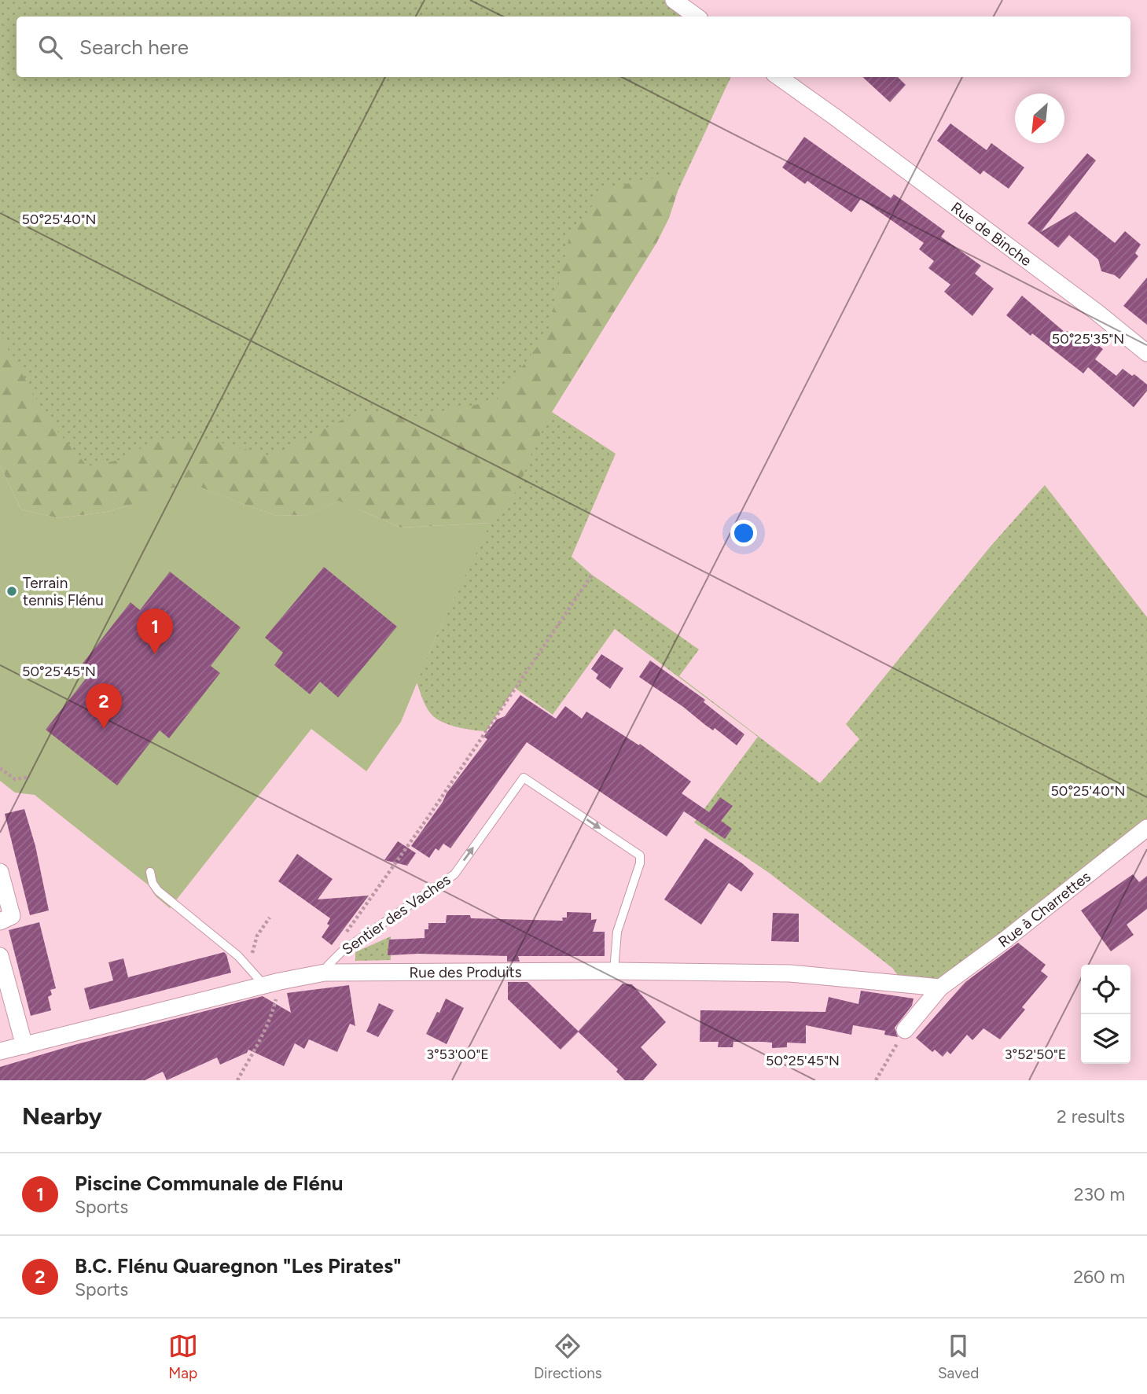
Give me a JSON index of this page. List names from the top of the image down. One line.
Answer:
{"streets":{"street":["Rue de Binche","Rue à Charrettes","Rue des Produits"],"lane":["Sentier des Vaches"]},"crossings":[["Rue à Charrettes","Rue des Produits"],["Sentier des Vaches","Rue des Produits"]],"places":["Terrain tennis Flénu"],"north":"bottom left","page":{"search":"Search here","pins":["1","2"],"heading":["Nearby","2 results"],"list":[{"mark":"1","name":"Piscine Communale de Flénu","note":"Sports","value":"230 m"},{"mark":"2","name":"B.C. Flénu Quaregnon \"Les Pirates\"","note":"Sports","value":"260 m"}],"nav":["Map","Directions","Saved"]},"coordinates":["50°25'40\"N","50°25'35\"N","50°25'45\"N","3°53'00\"E","3°52'50\"E"]}
